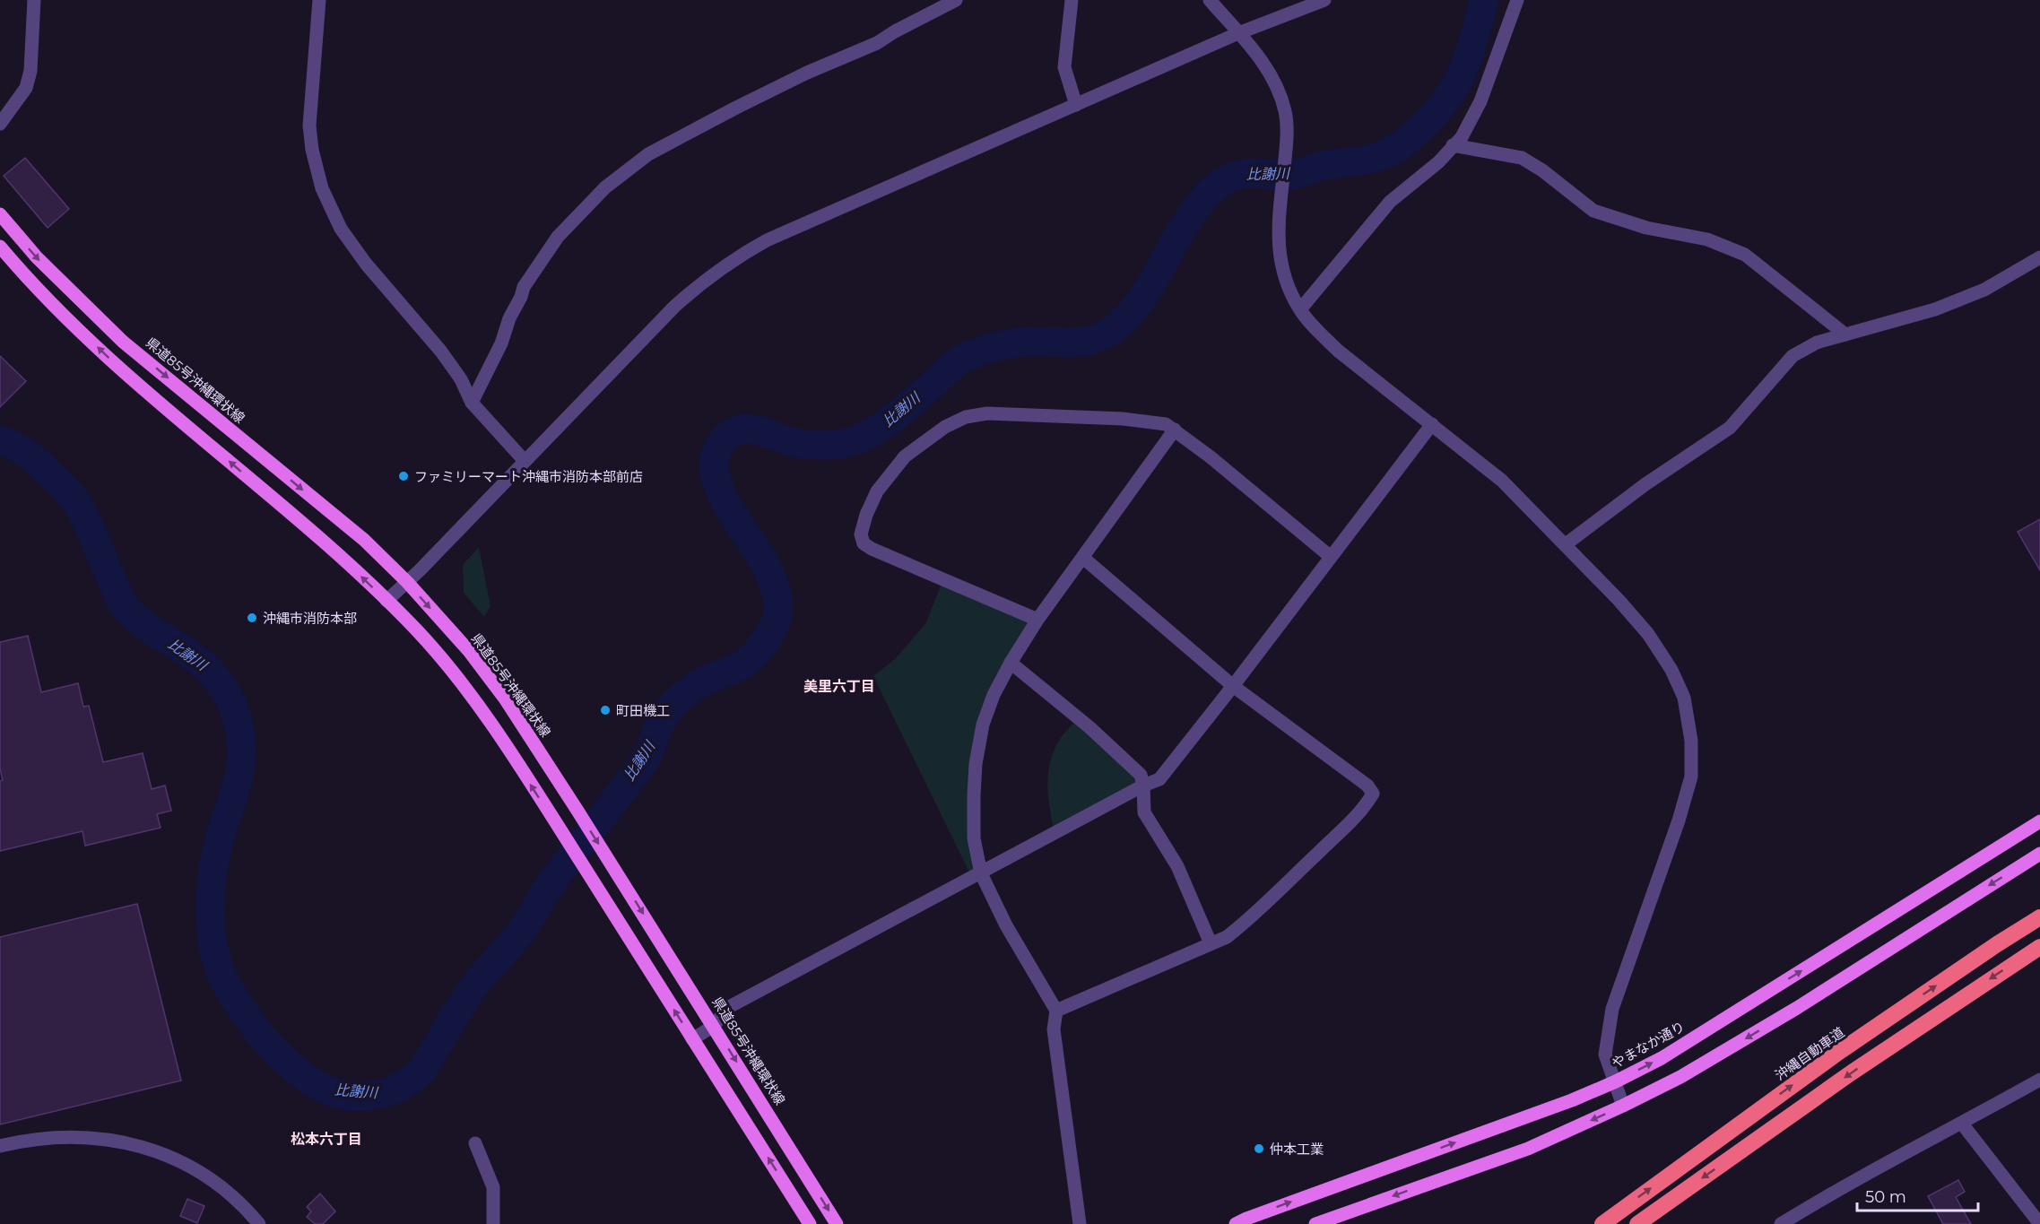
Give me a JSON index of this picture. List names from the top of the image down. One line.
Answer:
{"streets":{"highway":["沖縄自動車道"],"main road":["県道85号沖縄環状線","やまなか通り"]},"districts":["美里六丁目","松本六丁目"],"water":["比謝川"],"places":["ファミリーマート沖縄市消防本部前店","沖縄市消防本部","町田機工","仲本工業"],"scale_bar":"50 m"}
